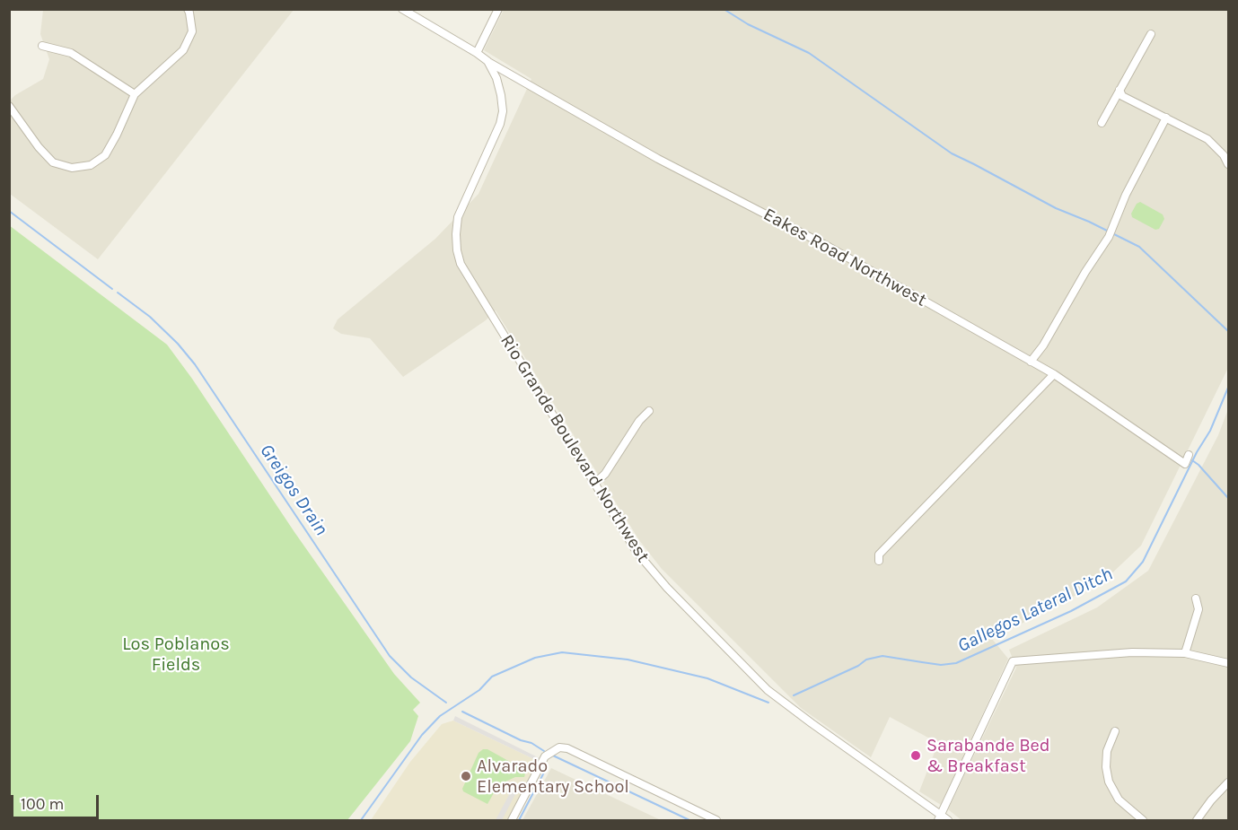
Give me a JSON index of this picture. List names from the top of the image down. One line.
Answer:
{"streets":{"street":["Eakes Road Northwest","Rio Grande Boulevard Northwest"]},"crossings":[["Eakes Road Northwest","Rio Grande Boulevard Northwest"]],"water":["Greigos Drain","Gallegos Lateral Ditch"],"parks":["Los Poblanos Fields"],"places":["Sarabande Bed & Breakfast","Alvarado Elementary School"],"scale_bar":"100 m"}
